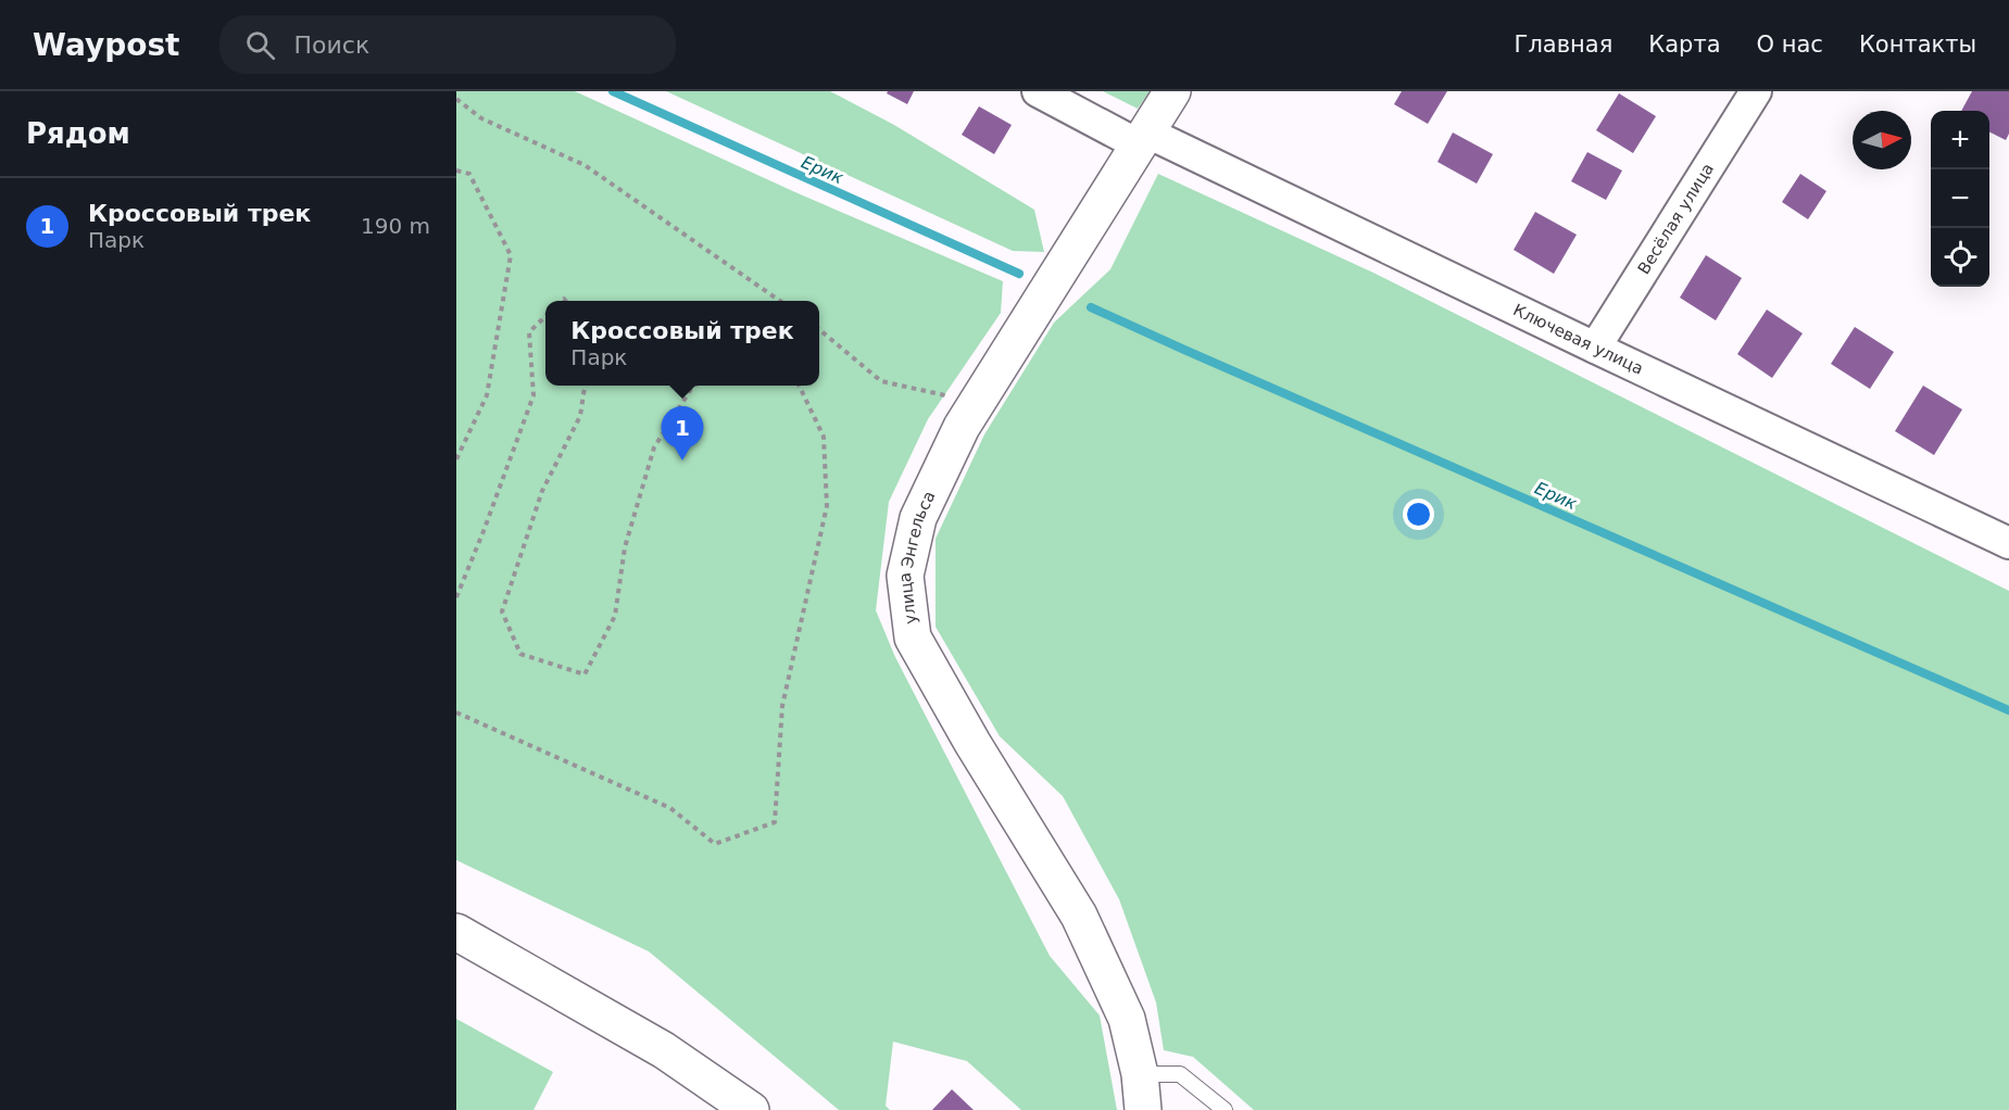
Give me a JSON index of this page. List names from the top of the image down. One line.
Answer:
{"streets":{"main road":["улица Энгельса"],"street":["Весёлая улица","Ключевая улица"]},"crossings":[["Весёлая улица","Ключевая улица"],["Ключевая улица","улица Энгельса"]],"water":["Ерик"],"north":"right","page":{"header":"Waypost","search":"Поиск","nav":["Главная","Карта","О нас","Контакты"],"heading":"Рядом","map_buttons":["+","−"],"list":[{"mark":"1","name":"Кроссовый трек","note":"Парк","value":"190 m"}],"popup":["Кроссовый трек","Парк"],"pins":"1"}}
